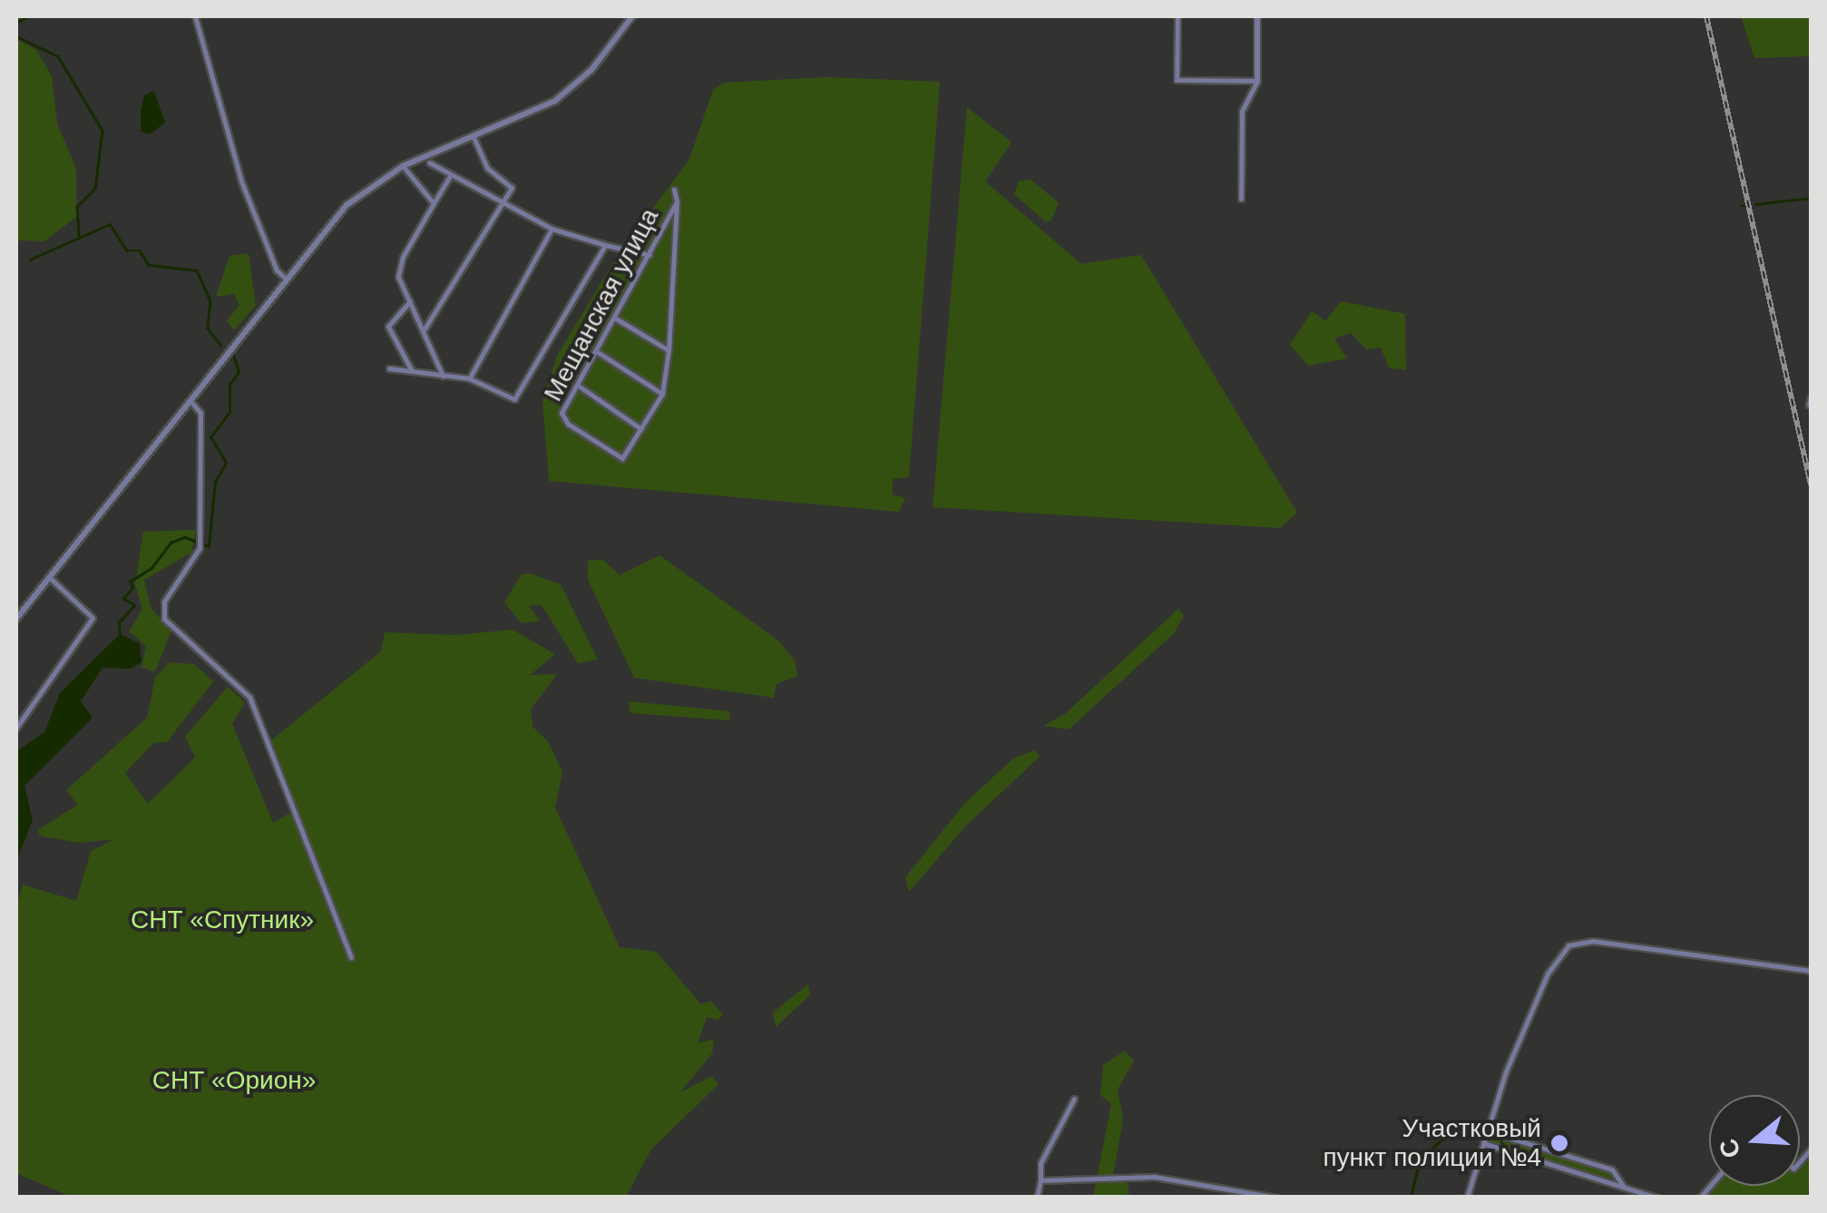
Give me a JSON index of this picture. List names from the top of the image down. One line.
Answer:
{"streets":{"street":["Мещанская улица"]},"parks":["СНТ «Спутник»","СНТ «Орион»"],"places":["Участковый пункт полиции №4"],"north":"left"}
